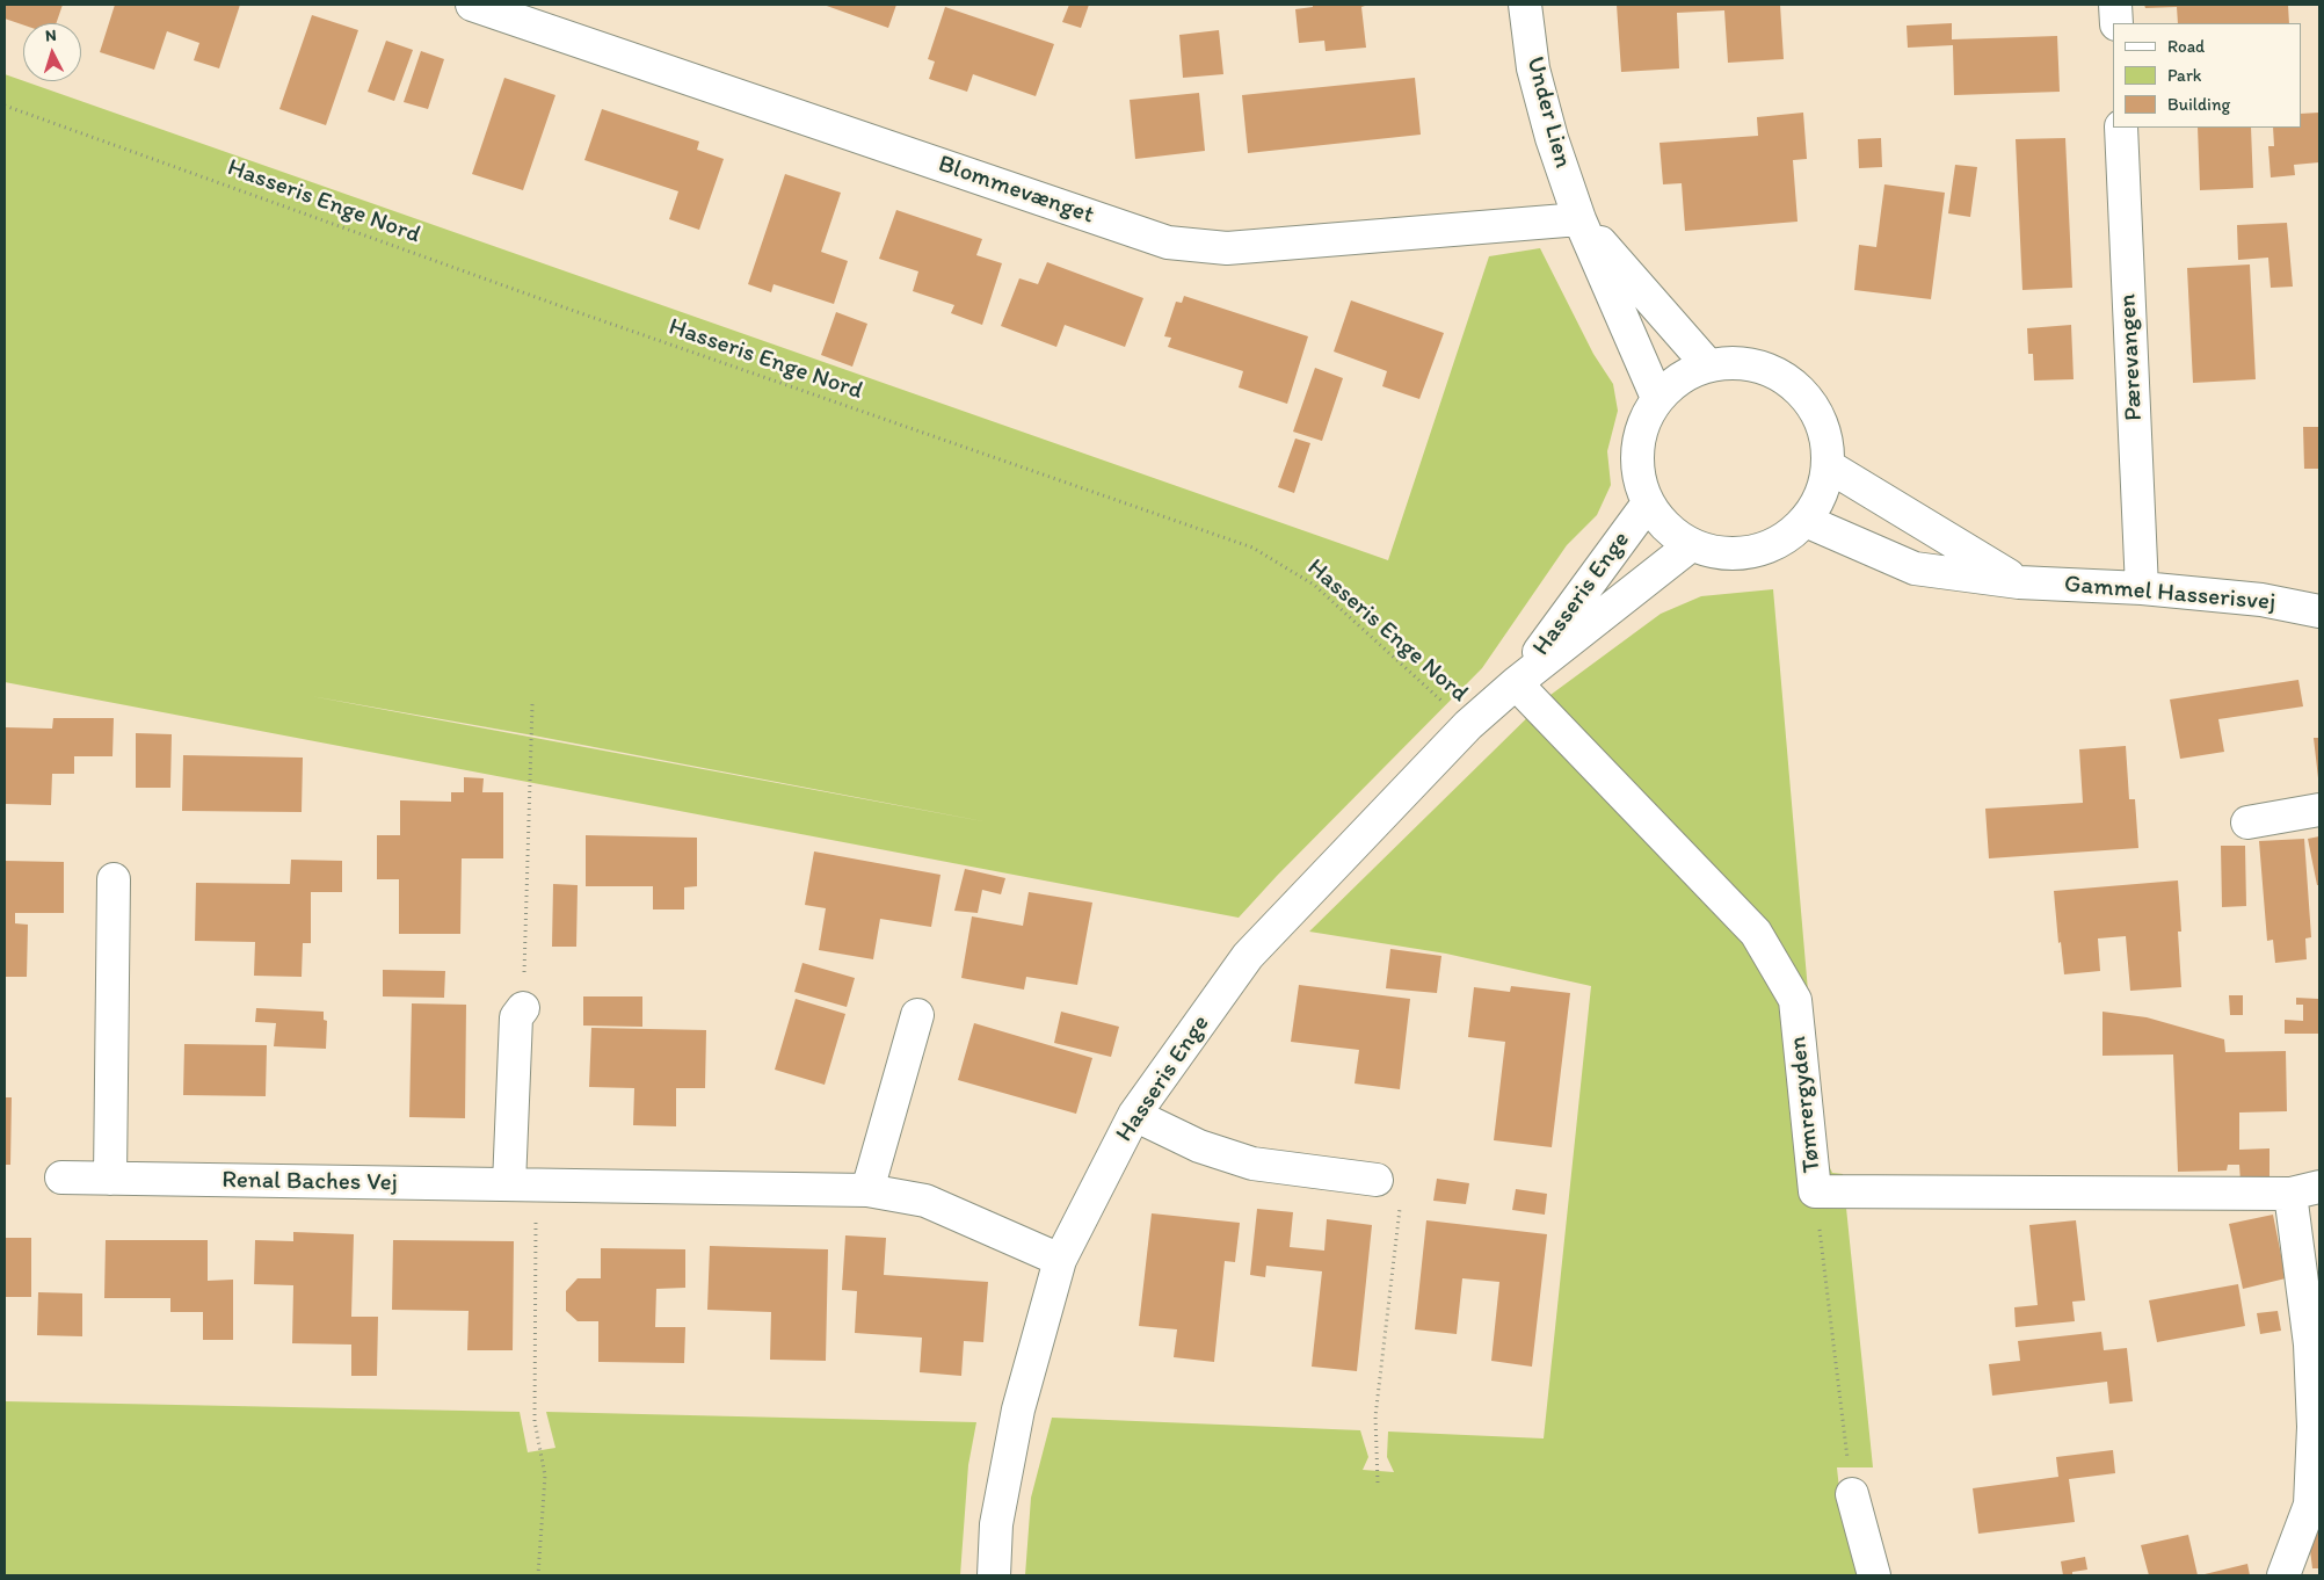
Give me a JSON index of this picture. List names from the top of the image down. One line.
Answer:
{"streets":{"street":["Under Lien","Blommevænget","Pærevangen","Hasseris Enge","Gammel Hasserisvej","Tømrergyden","Renal Baches Vej"],"path":["Hasseris Enge Nord"]},"crossings":[["Under Lien","Blommevænget"],["Under Lien","Hasseris Enge"],["Under Lien","Gammel Hasserisvej"],["Hasseris Enge Nord","Hasseris Enge"],["Pærevangen","Gammel Hasserisvej"],["Hasseris Enge","Gammel Hasserisvej"],["Hasseris Enge","Tømrergyden"],["Hasseris Enge","Renal Baches Vej"]],"legend":["Road","Park","Building"],"north":"top"}
